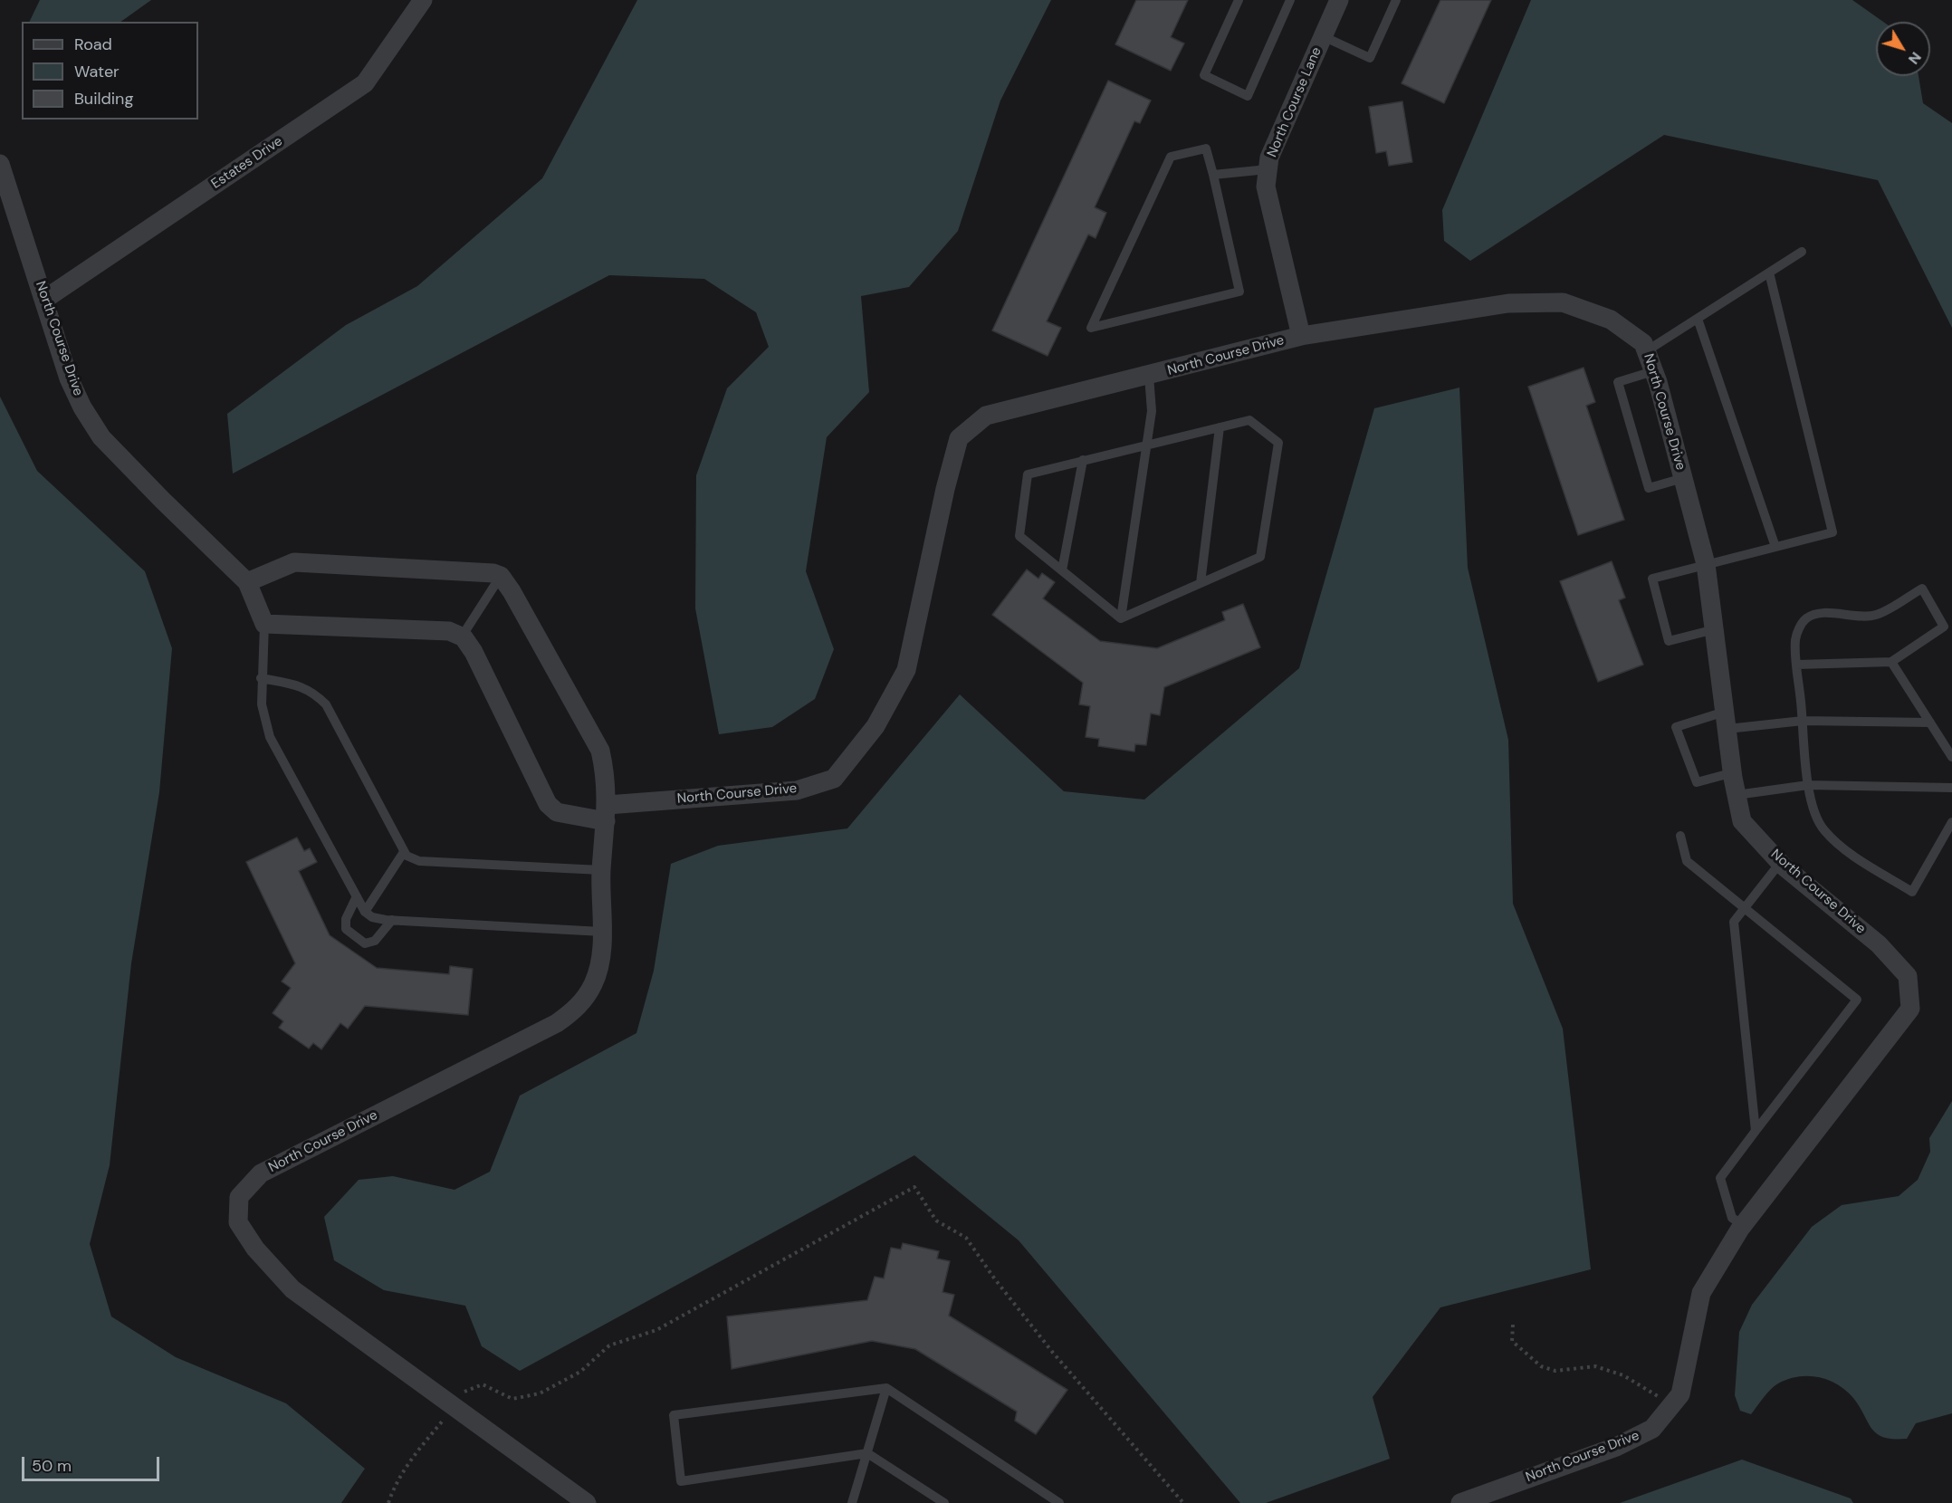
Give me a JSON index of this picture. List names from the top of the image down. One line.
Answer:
{"streets":{"street":["North Course Lane","Estates Drive","North Course Drive"]},"crossings":[["North Course Lane","North Course Drive"],["Estates Drive","North Course Drive"]],"legend":["Road","Water","Building"],"scale_bar":"50 m","north":"bottom right"}
